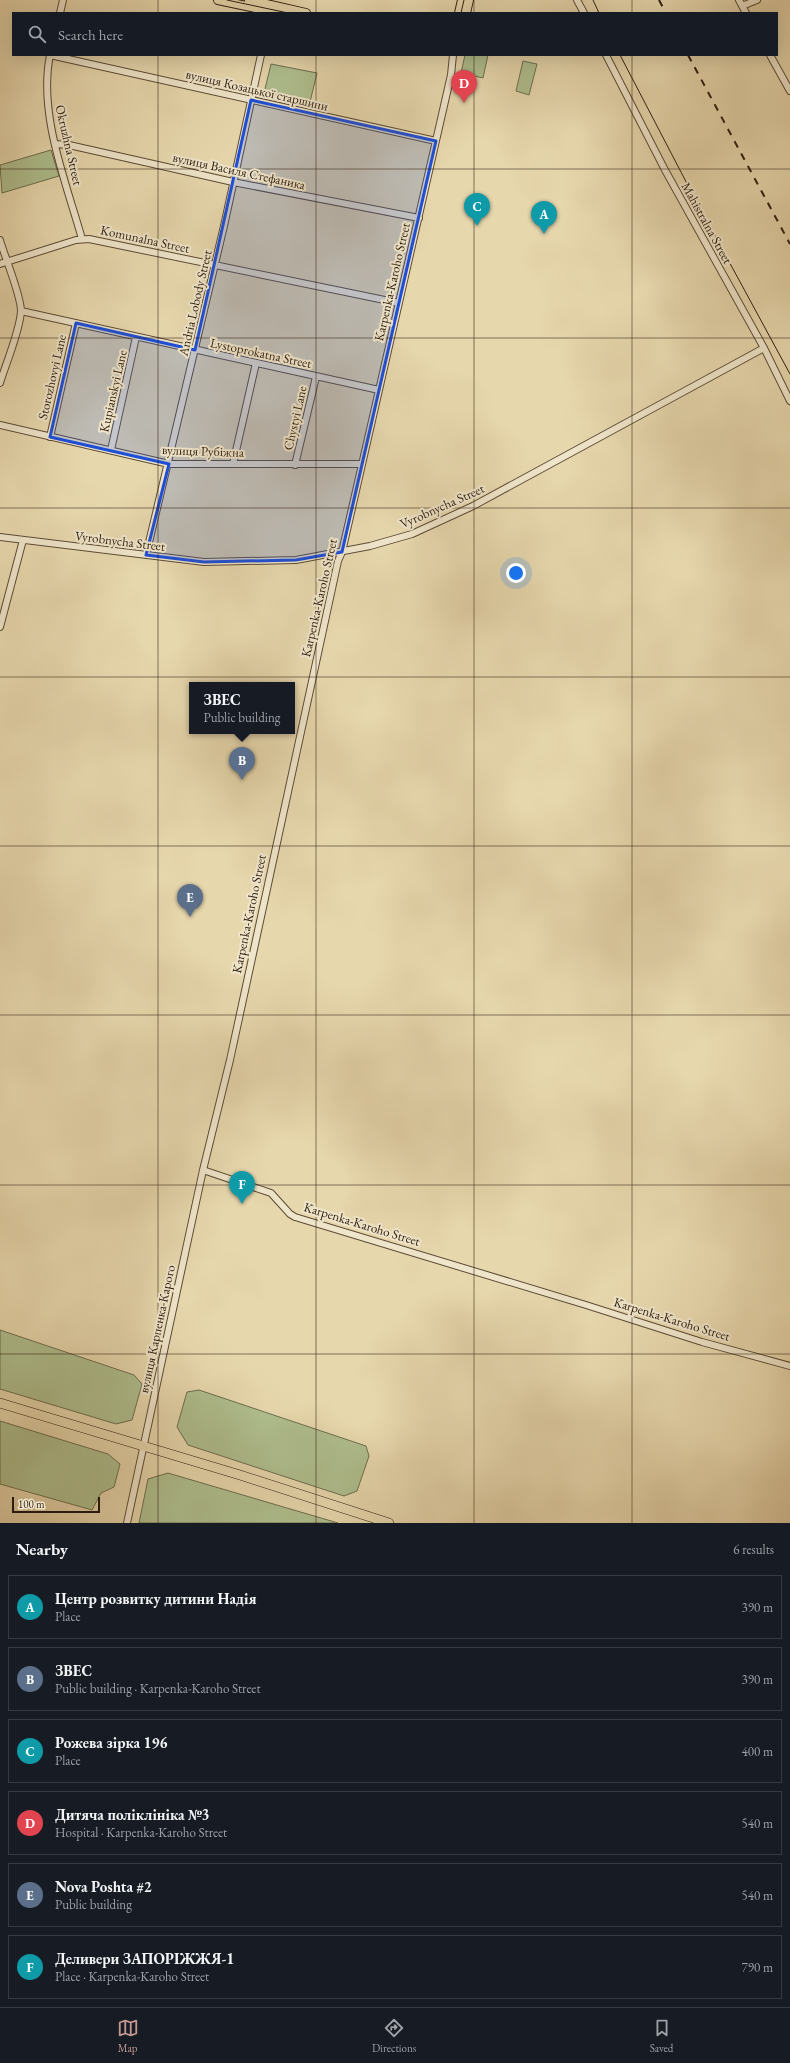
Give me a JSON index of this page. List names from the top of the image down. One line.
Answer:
{"streets":{"street":["вулиця Козацької старшини","Okruzhna Street","вулиця Василя Стефаника","Mahistralna Street","Komunalna Street","Karpenka-Karoho Street","Andria Lobody Street","Lystoprokatna Street","Storozhovyi Lane","Kupianskyi Lane","Chystyi Lane","вулиця Рубіжна","Vyrobnycha Street","вулиця Карпенка-Карого"]},"crossings":[["вулиця Козацької старшини","Karpenka-Karoho Street"],["вулиця Козацької старшини","Andria Lobody Street"],["Okruzhna Street","вулиця Василя Стефаника"],["Okruzhna Street","Komunalna Street"],["вулиця Василя Стефаника","Karpenka-Karoho Street"],["вулиця Василя Стефаника","Andria Lobody Street"],["Mahistralna Street","Vyrobnycha Street"],["Komunalna Street","Karpenka-Karoho Street"],["Komunalna Street","Andria Lobody Street"],["Karpenka-Karoho Street","Lystoprokatna Street"],["Karpenka-Karoho Street","вулиця Рубіжна"],["Karpenka-Karoho Street","Vyrobnycha Street"],["Karpenka-Karoho Street","вулиця Карпенка-Карого"],["Andria Lobody Street","Lystoprokatna Street"],["Andria Lobody Street","вулиця Рубіжна"],["Andria Lobody Street","Vyrobnycha Street"],["Lystoprokatna Street","Storozhovyi Lane"],["Lystoprokatna Street","Kupianskyi Lane"],["Lystoprokatna Street","Chystyi Lane"],["Storozhovyi Lane","вулиця Рубіжна"],["Kupianskyi Lane","вулиця Рубіжна"],["Chystyi Lane","вулиця Рубіжна"]],"scale_bar":"100 m","page":{"search":"Search here","pins":["D","C","A","B","E","F"],"popup":["ЗВЕС","Public building"],"scale":"100 m","heading":["Nearby","6 results"],"list":[{"mark":"A","name":"Центр розвитку дитини Надія","note":"Place","value":"390 m"},{"mark":"B","name":"ЗВЕС","note":"Public building · Karpenka-Karoho Street","value":"390 m"},{"mark":"C","name":"Рожева зірка 196","note":"Place","value":"400 m"},{"mark":"D","name":"Дитяча поліклініка №3","note":"Hospital · Karpenka-Karoho Street","value":"540 m"},{"mark":"E","name":"Nova Poshta #2","note":"Public building","value":"540 m"},{"mark":"F","name":"Деливери ЗАПОРІЖЖЯ-1","note":"Place · Karpenka-Karoho Street","value":"790 m"}],"nav":["Map","Directions","Saved"]}}
